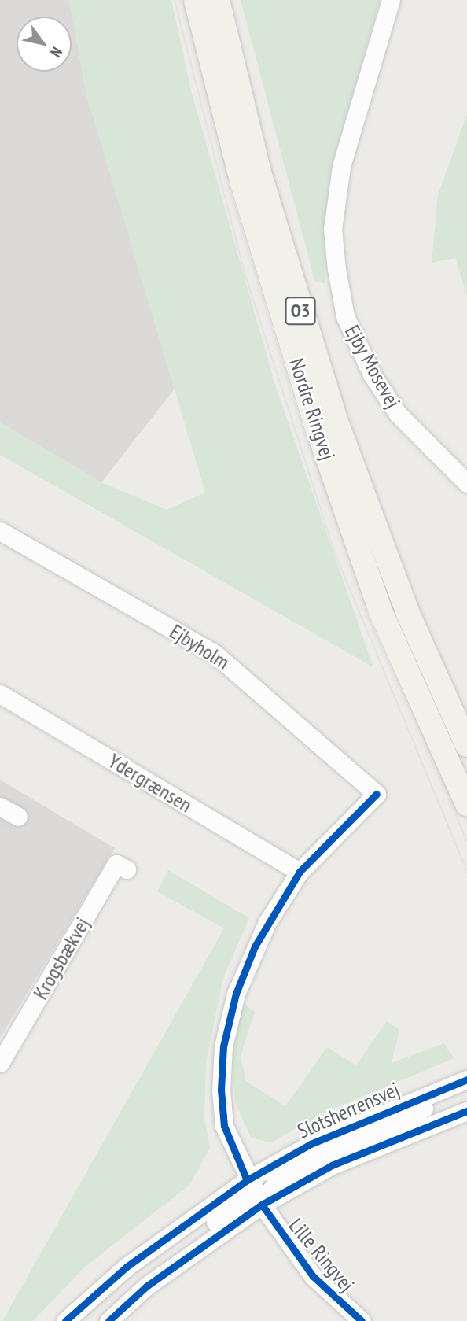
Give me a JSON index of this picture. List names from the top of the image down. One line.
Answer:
{"streets":{"main road":["O3","Nordre Ringvej"],"street":["Ejby Mosevej","Ejbyholm","Ydergrænsen","Krogsbækvej","Slotsherrensvej","Lille Ringvej"]},"crossings":[["Ejbyholm","Ydergrænsen"],["Slotsherrensvej","Lille Ringvej"]],"north":"bottom right"}
